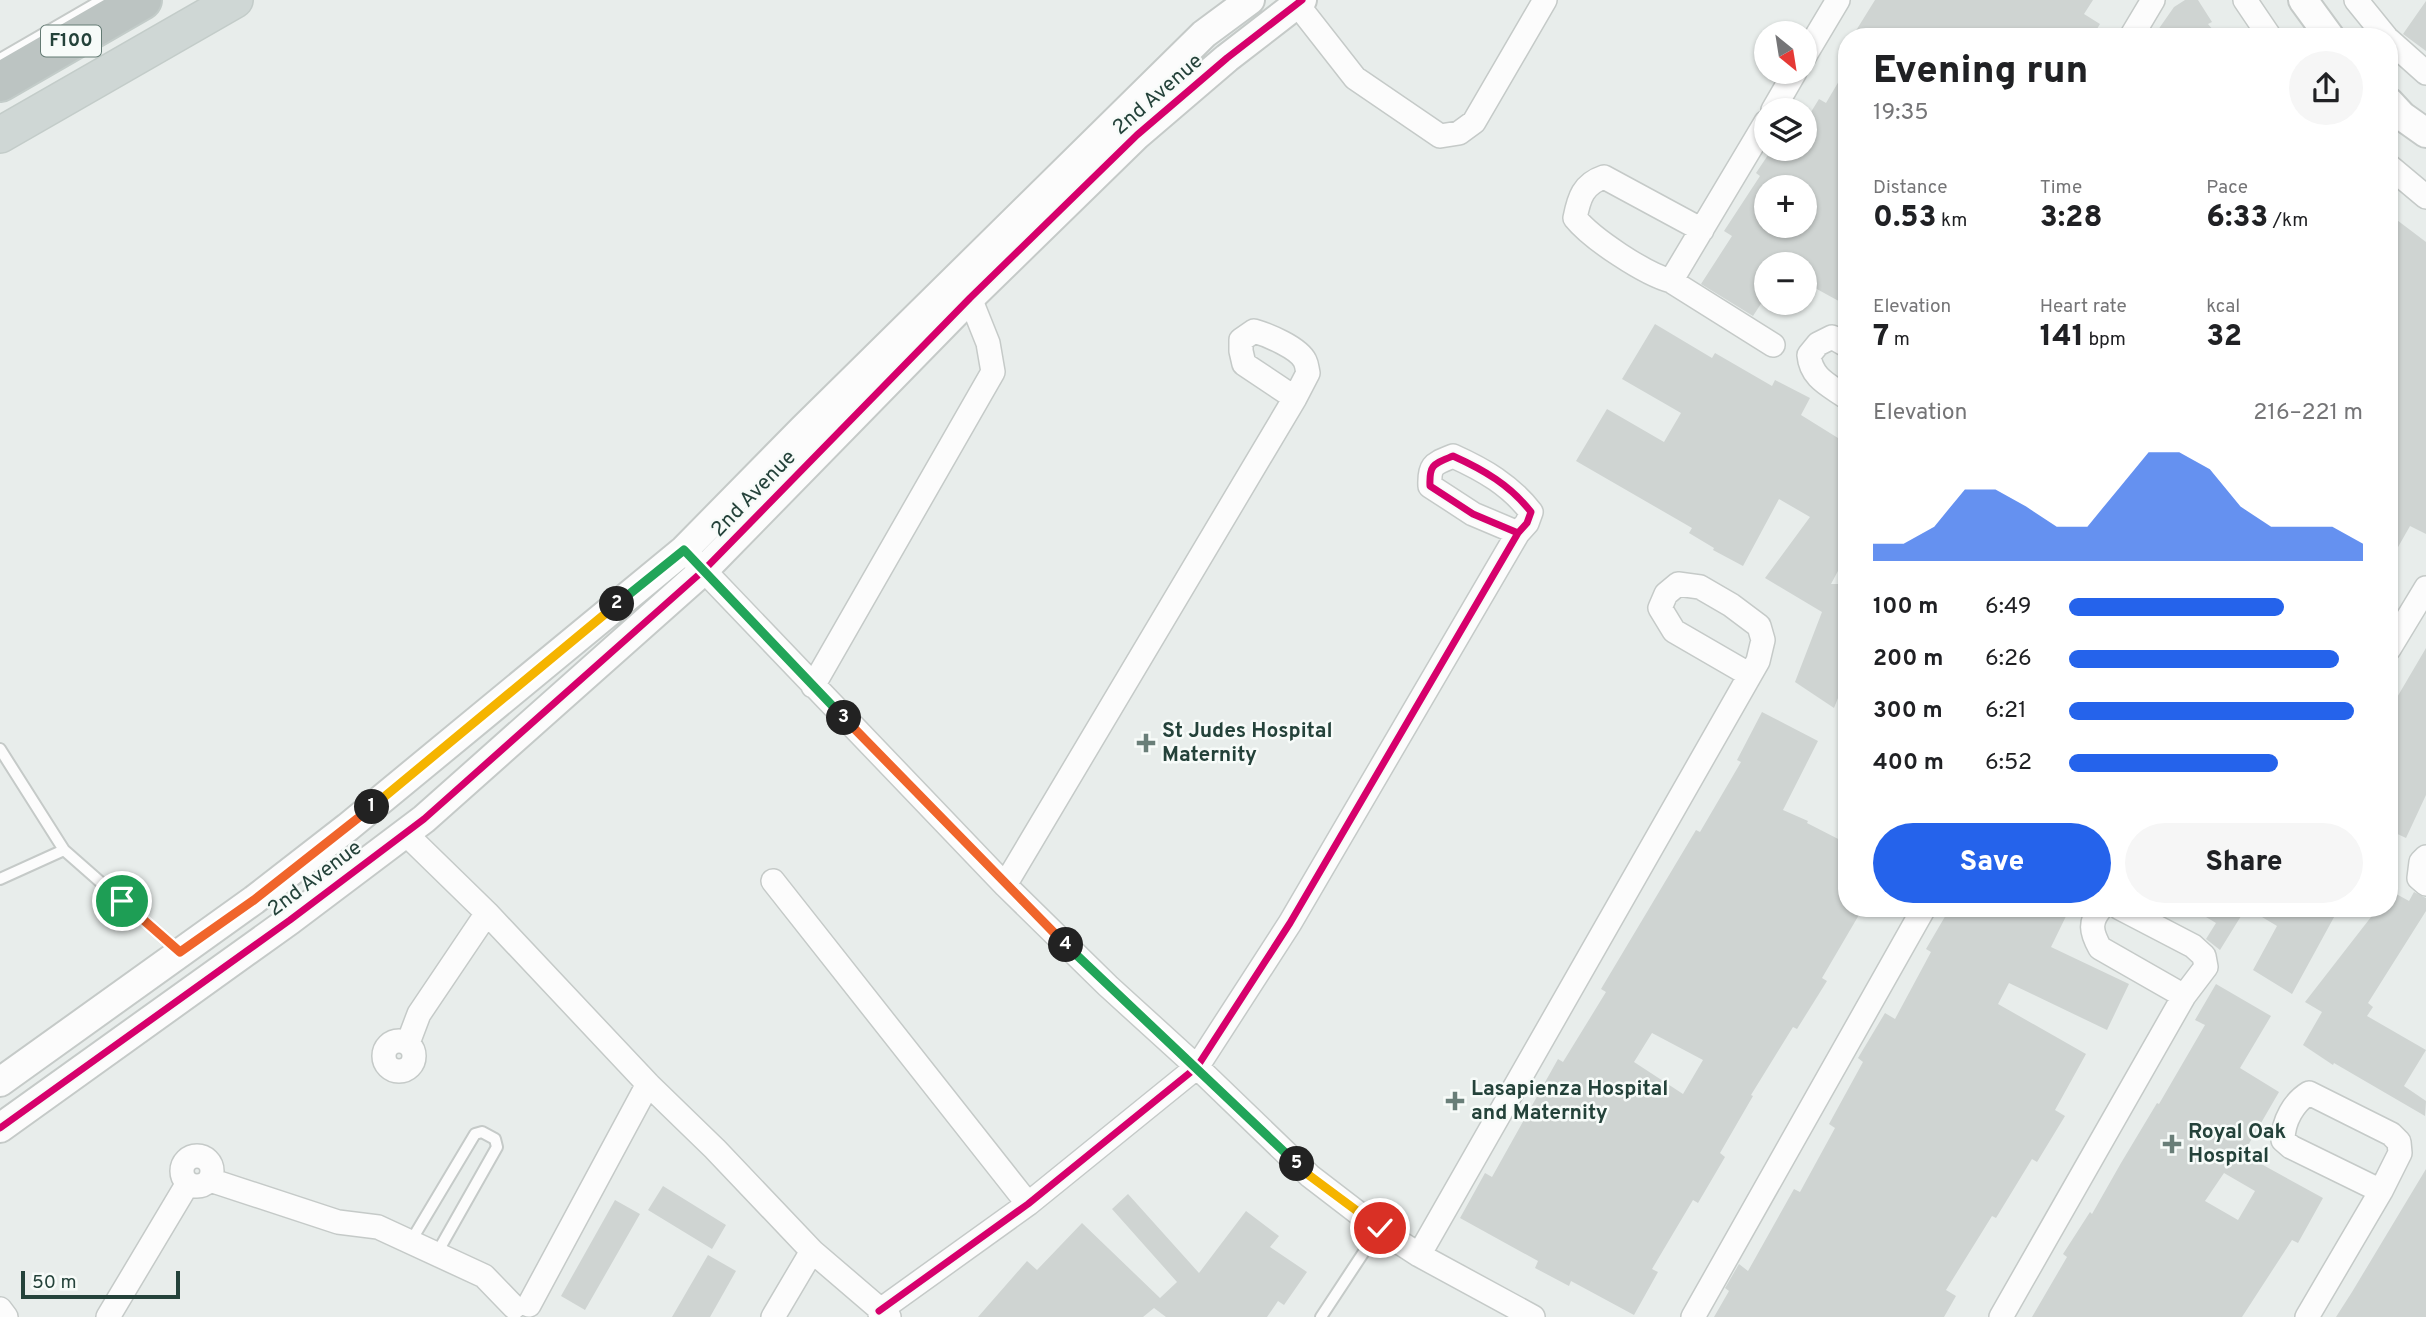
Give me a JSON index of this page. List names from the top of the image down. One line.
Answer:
{"streets":{"highway":["F100"],"street":["2nd Avenue"]},"places":{"health":["St Judes Hospital Maternity","Lasapienza Hospital and Maternity","Royal Oak Hospital"]},"scale_bar":"50 m","north":"bottom right","page":{"map_buttons":["+","−"],"heading":["Evening run","19:35"],"stats":[["Distance","0.53 km"],["Time","3:28"],["Pace","6:33 /km"],["Elevation","7 m"],["Heart rate","141 bpm"],["kcal","32"]],"chart":["Elevation","216–221 m"],"list":[{"name":"100 m","note":"6:49"},{"name":"200 m","note":"6:26"},{"name":"300 m","note":"6:21"},{"name":"400 m","note":"6:52"}],"pins":["2","3","1","4","5"],"buttons":["Save","Share"],"scale":"50 m"}}
